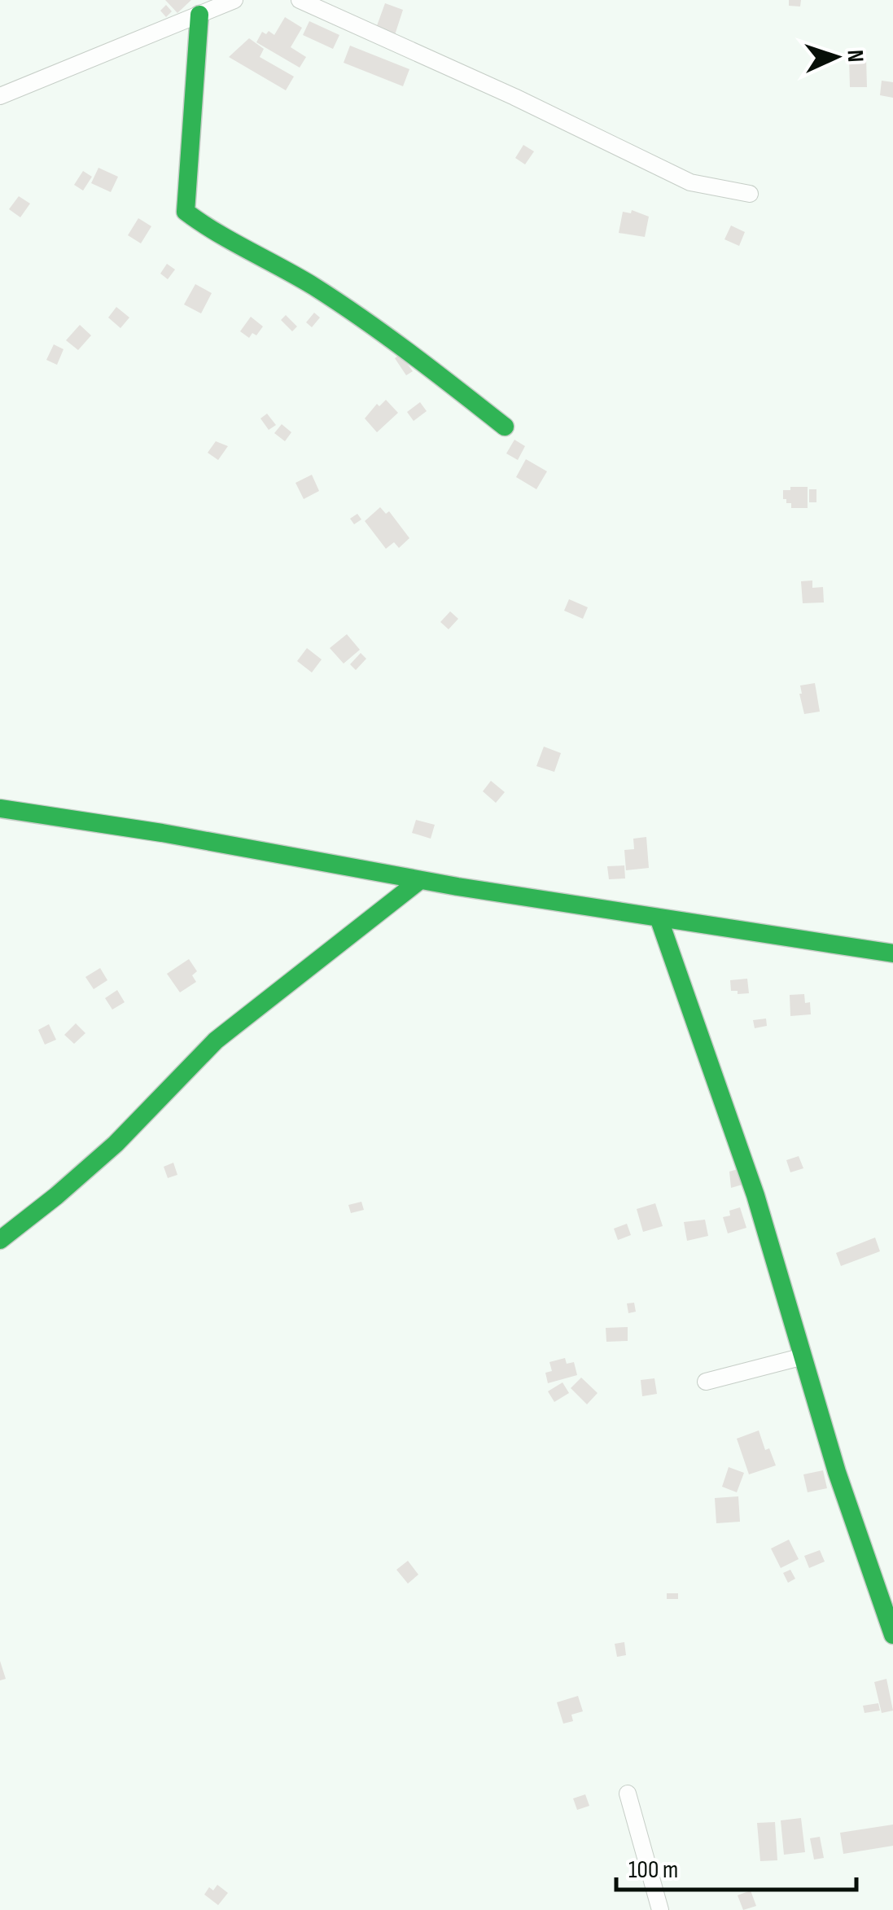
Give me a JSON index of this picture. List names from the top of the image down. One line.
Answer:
{"scale_bar":"100 m","north":"right"}
